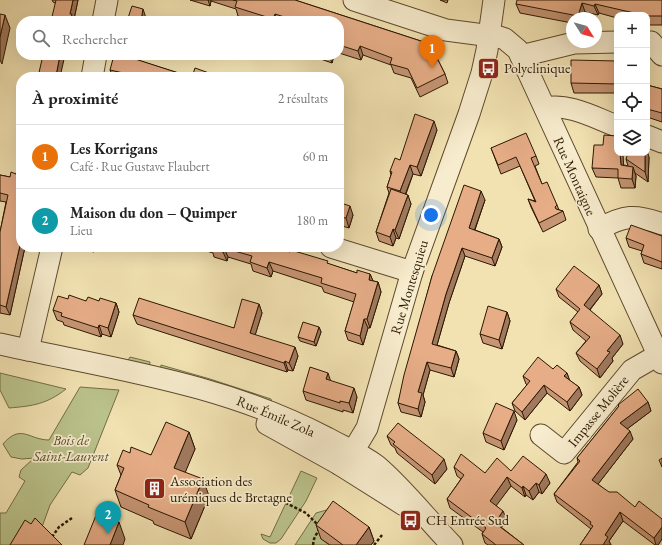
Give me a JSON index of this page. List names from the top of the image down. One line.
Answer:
{"streets":{"street":["Rue Montaigne","Rue Montesquieu","Impasse Molière","Rue Émile Zola"]},"crossings":[["Rue Montaigne","Rue Montesquieu"],["Rue Montaigne","Impasse Molière"],["Rue Montesquieu","Rue Émile Zola"]],"parks":["Bois de Saint-Laurent"],"places":{"bus stop":["Polyclinique","CH Entrée Sud"],"building":["Association des urémiques de Bretagne"]},"north":"bottom right","page":{"map_buttons":["+","−"],"search":"Rechercher","pins":["1","2"],"heading":["À proximité","2 résultats"],"list":[{"mark":"1","name":"Les Korrigans","note":"Café · Rue Gustave Flaubert","value":"60 m"},{"mark":"2","name":"Maison du don – Quimper","note":"Lieu","value":"180 m"}]}}
